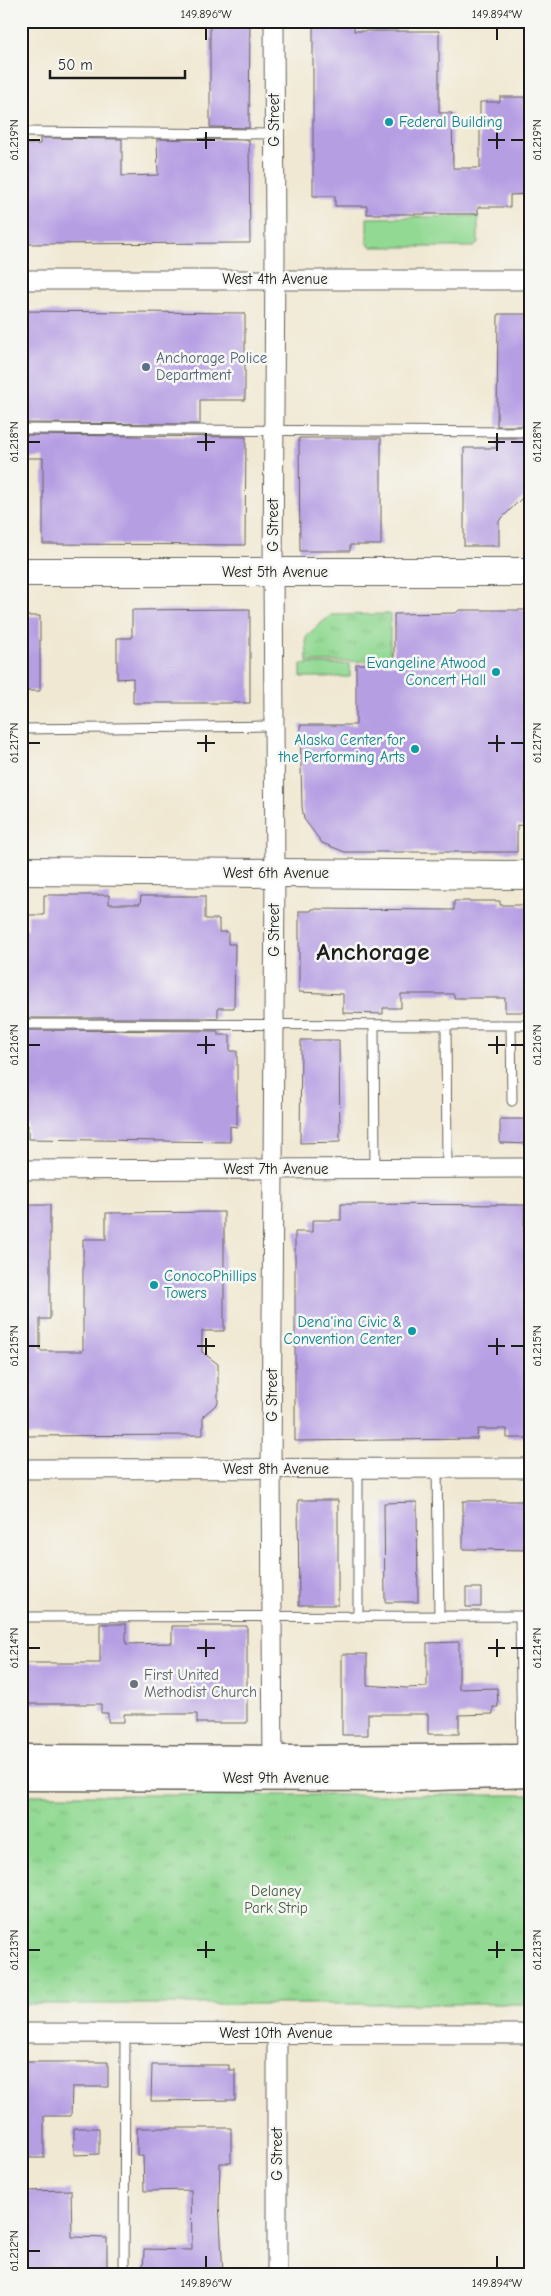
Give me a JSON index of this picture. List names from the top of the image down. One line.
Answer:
{"streets":{"main road":["West 5th Avenue","West 6th Avenue"],"street":["G Street","West 4th Avenue","West 7th Avenue","West 8th Avenue","West 9th Avenue","West 10th Avenue"]},"crossings":[["G Street","West 4th Avenue"],["G Street","West 5th Avenue"],["G Street","West 6th Avenue"],["G Street","West 7th Avenue"],["G Street","West 8th Avenue"],["G Street","West 9th Avenue"],["G Street","West 10th Avenue"]],"districts":["Anchorage"],"parks":["Delaney Park Strip"],"places":["Federal Building","Anchorage Police Department","Evangeline Atwood Concert Hall","Alaska Center for the Performing Arts","ConocoPhillips Towers","Dena'ina Civic & Convention Center","First United Methodist Church"],"scale_bar":"50 m","coordinates":["149.896°W","149.894°W","61.219°N","61.218°N","61.217°N","61.216°N","61.215°N","61.214°N","61.213°N","61.212°N"]}
